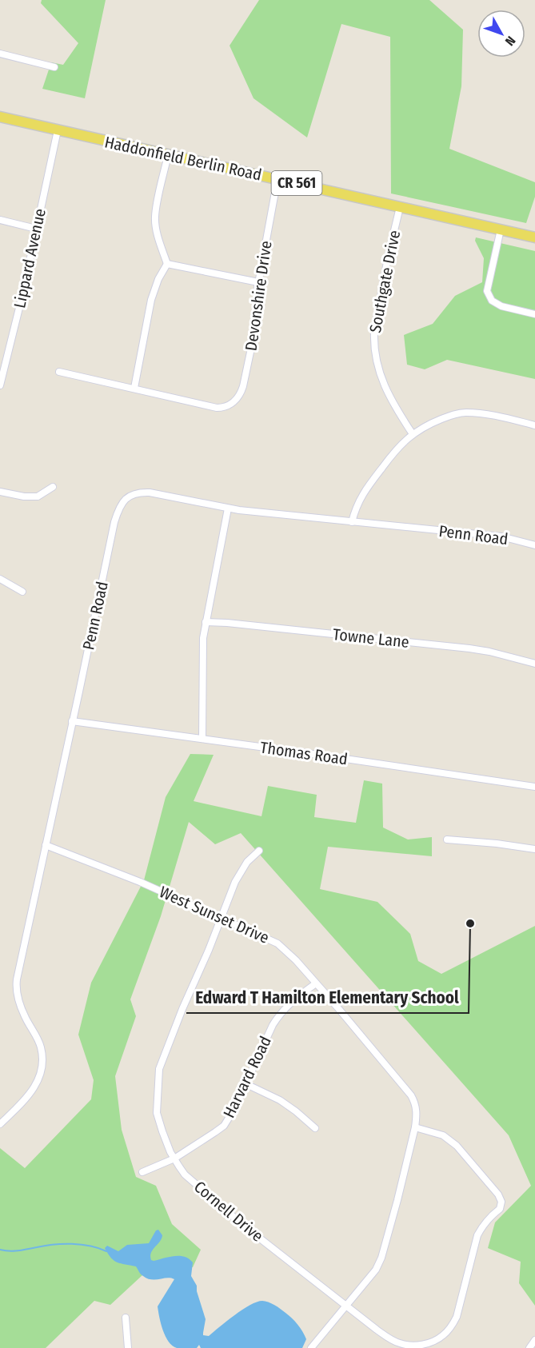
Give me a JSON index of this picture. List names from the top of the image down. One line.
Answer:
{"streets":{"main road":["Haddonfield Berlin Road","CR 561"],"street":["Lippard Avenue","Southgate Drive","Devonshire Drive","Penn Road","Towne Lane","Thomas Road","West Sunset Drive","Harvard Road","Cornell Drive"]},"crossings":[["Haddonfield Berlin Road","Lippard Avenue"],["Haddonfield Berlin Road","Southgate Drive"],["Haddonfield Berlin Road","Devonshire Drive"],["Penn Road","Thomas Road"],["Penn Road","West Sunset Drive"],["West Sunset Drive","Harvard Road"],["West Sunset Drive","Cornell Drive"],["Harvard Road","Cornell Drive"]],"places":["Edward T Hamilton Elementary School"],"north":"bottom right"}
